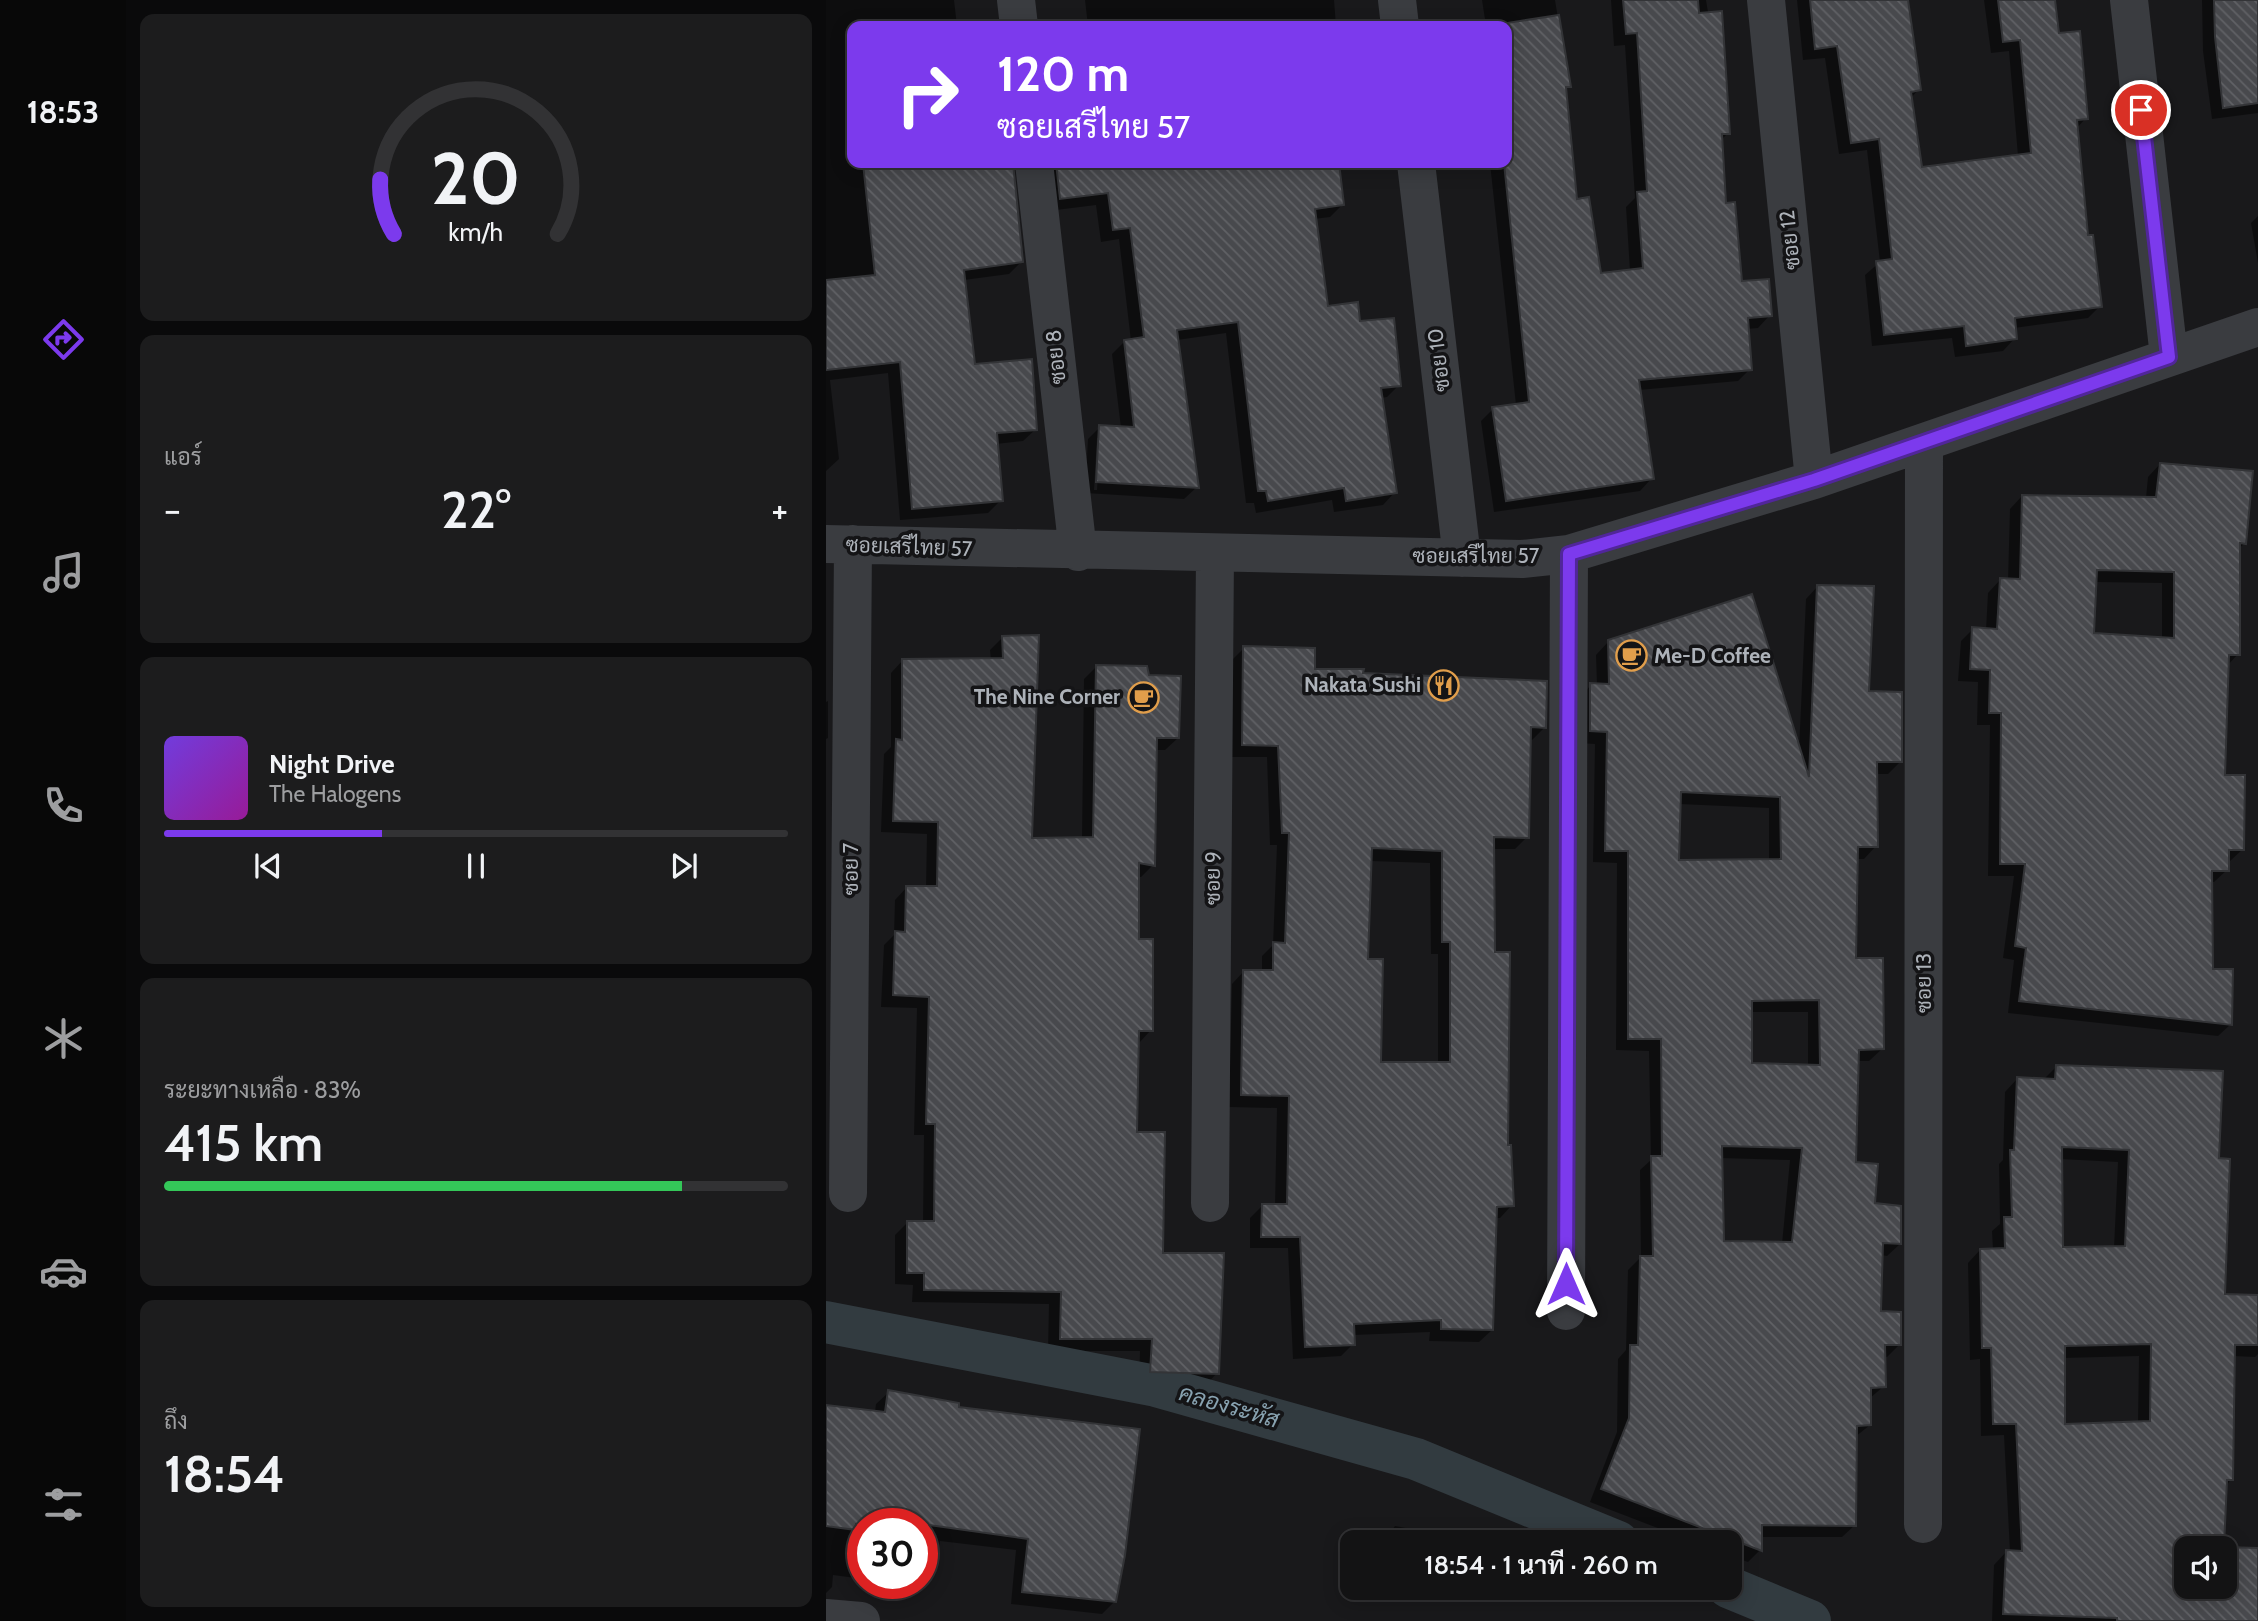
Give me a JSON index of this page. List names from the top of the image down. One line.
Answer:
{"streets":{"street":["ซอย 12","ซอย 8","ซอย 10","ซอยเสรีไทย 57","ซอย 7","ซอย 9","ซอย 13"]},"crossings":[["ซอย 12","ซอยเสรีไทย 57"],["ซอย 8","ซอยเสรีไทย 57"],["ซอย 10","ซอยเสรีไทย 57"],["ซอยเสรีไทย 57","ซอย 7"],["ซอยเสรีไทย 57","ซอย 9"],["ซอยเสรีไทย 57","ซอย 13"]],"water":["คลองระหัส"],"places":{"cafe":["Me-D Coffee","The Nine Corner"],"restaurant":["Nakata Sushi"]},"page":{"tabs":"18:53","turn":["120 m","ซอยเสรีไทย 57"],"tile":["แอร์",["ระยะทางเหลือ · 83%","415 km"],["ถึง","18:54"]],"heat":["−","22°","+"],"song":["Night Drive","The Halogens"],"limit":"30","trip":"18:54 · 1 นาที · 260 m","gauge":["20","km/h"]}}
